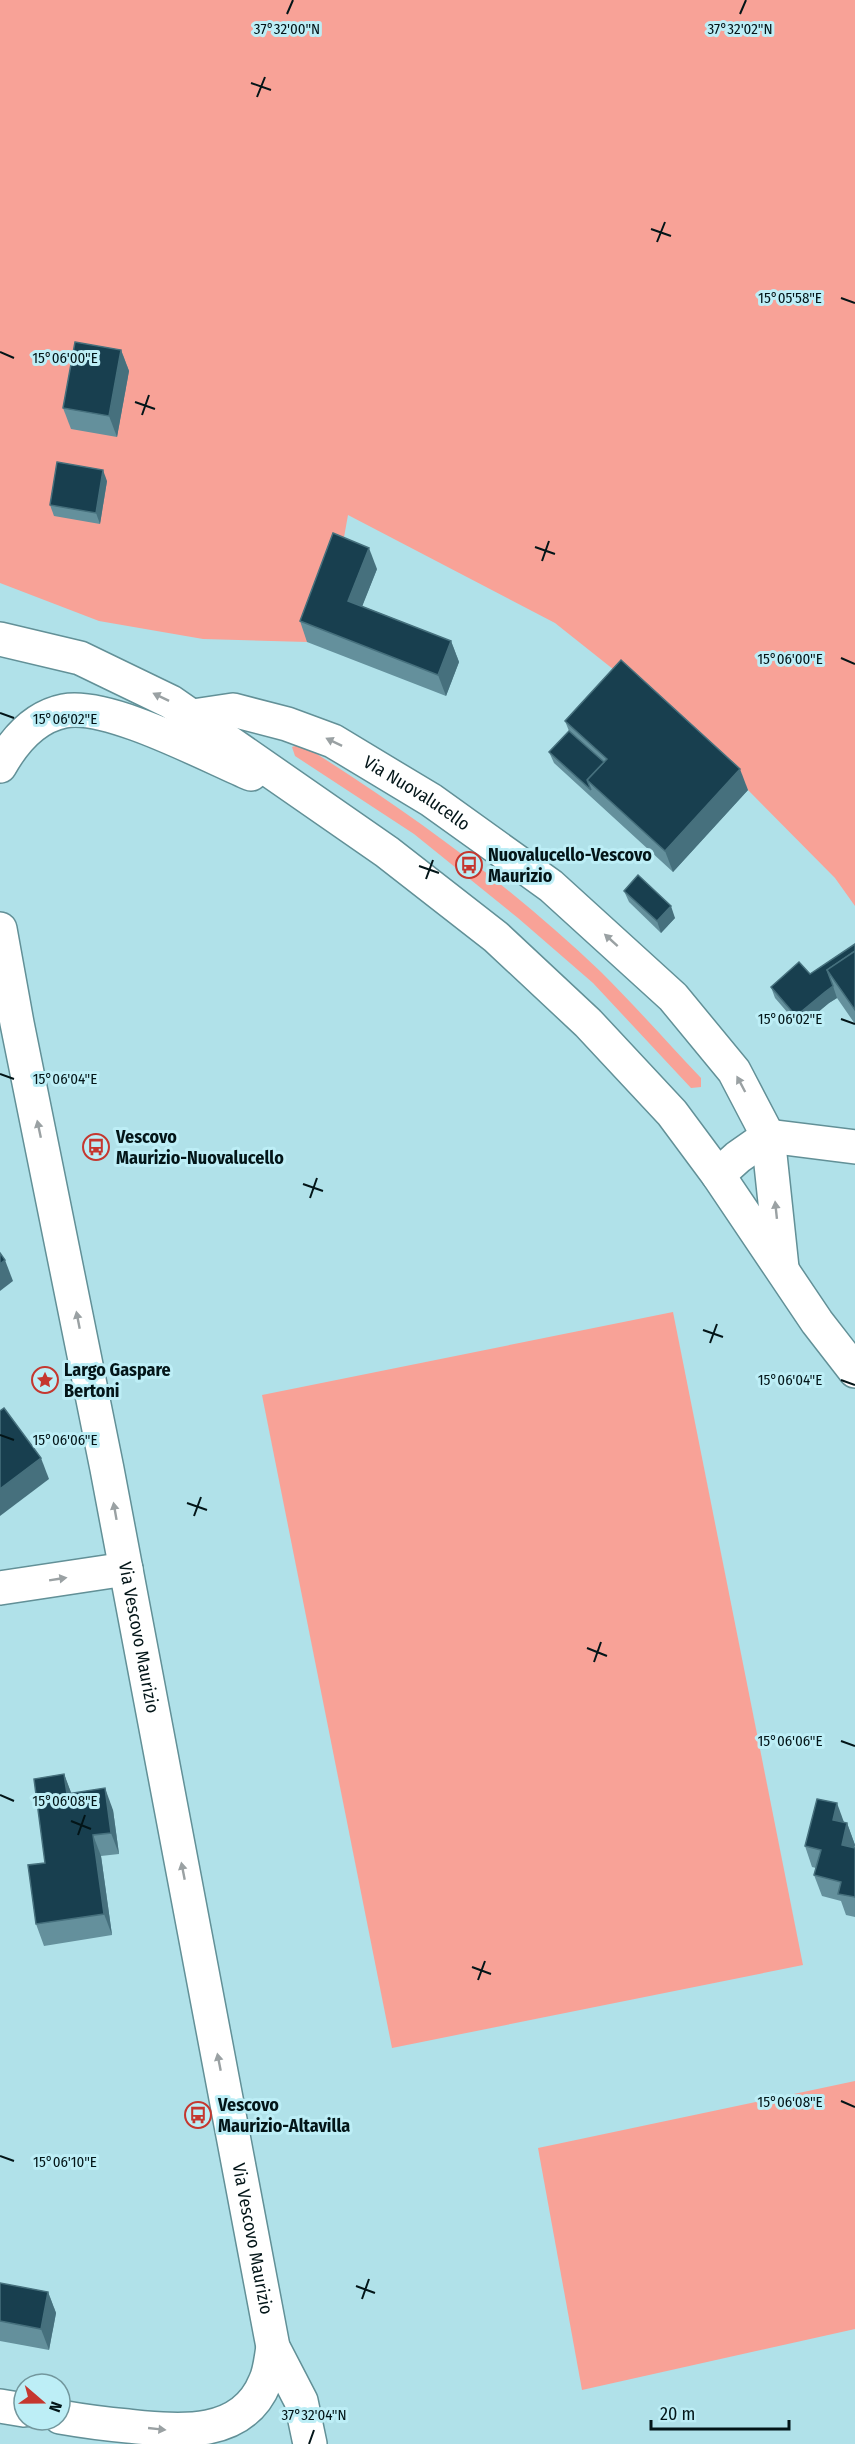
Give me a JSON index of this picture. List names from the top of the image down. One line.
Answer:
{"streets":{"main road":["Via Nuovalucello","Via Vescovo Maurizio"]},"one_way":["Via Vescovo Maurizio"],"places":{"bus stop":["Nuovalucello-Vescovo Maurizio","Vescovo Maurizio-Nuovalucello","Vescovo Maurizio-Altavilla"],"place":["Largo Gaspare Bertoni"]},"scale_bar":"20 m","north":"right","coordinates":["37°32'00\"N","37°32'02\"N","15°05'58\"E","15°06'00\"E","15°06'02\"E","15°06'04\"E","15°06'06\"E","15°06'08\"E","15°06'10\"E","37°32'04\"N"]}
